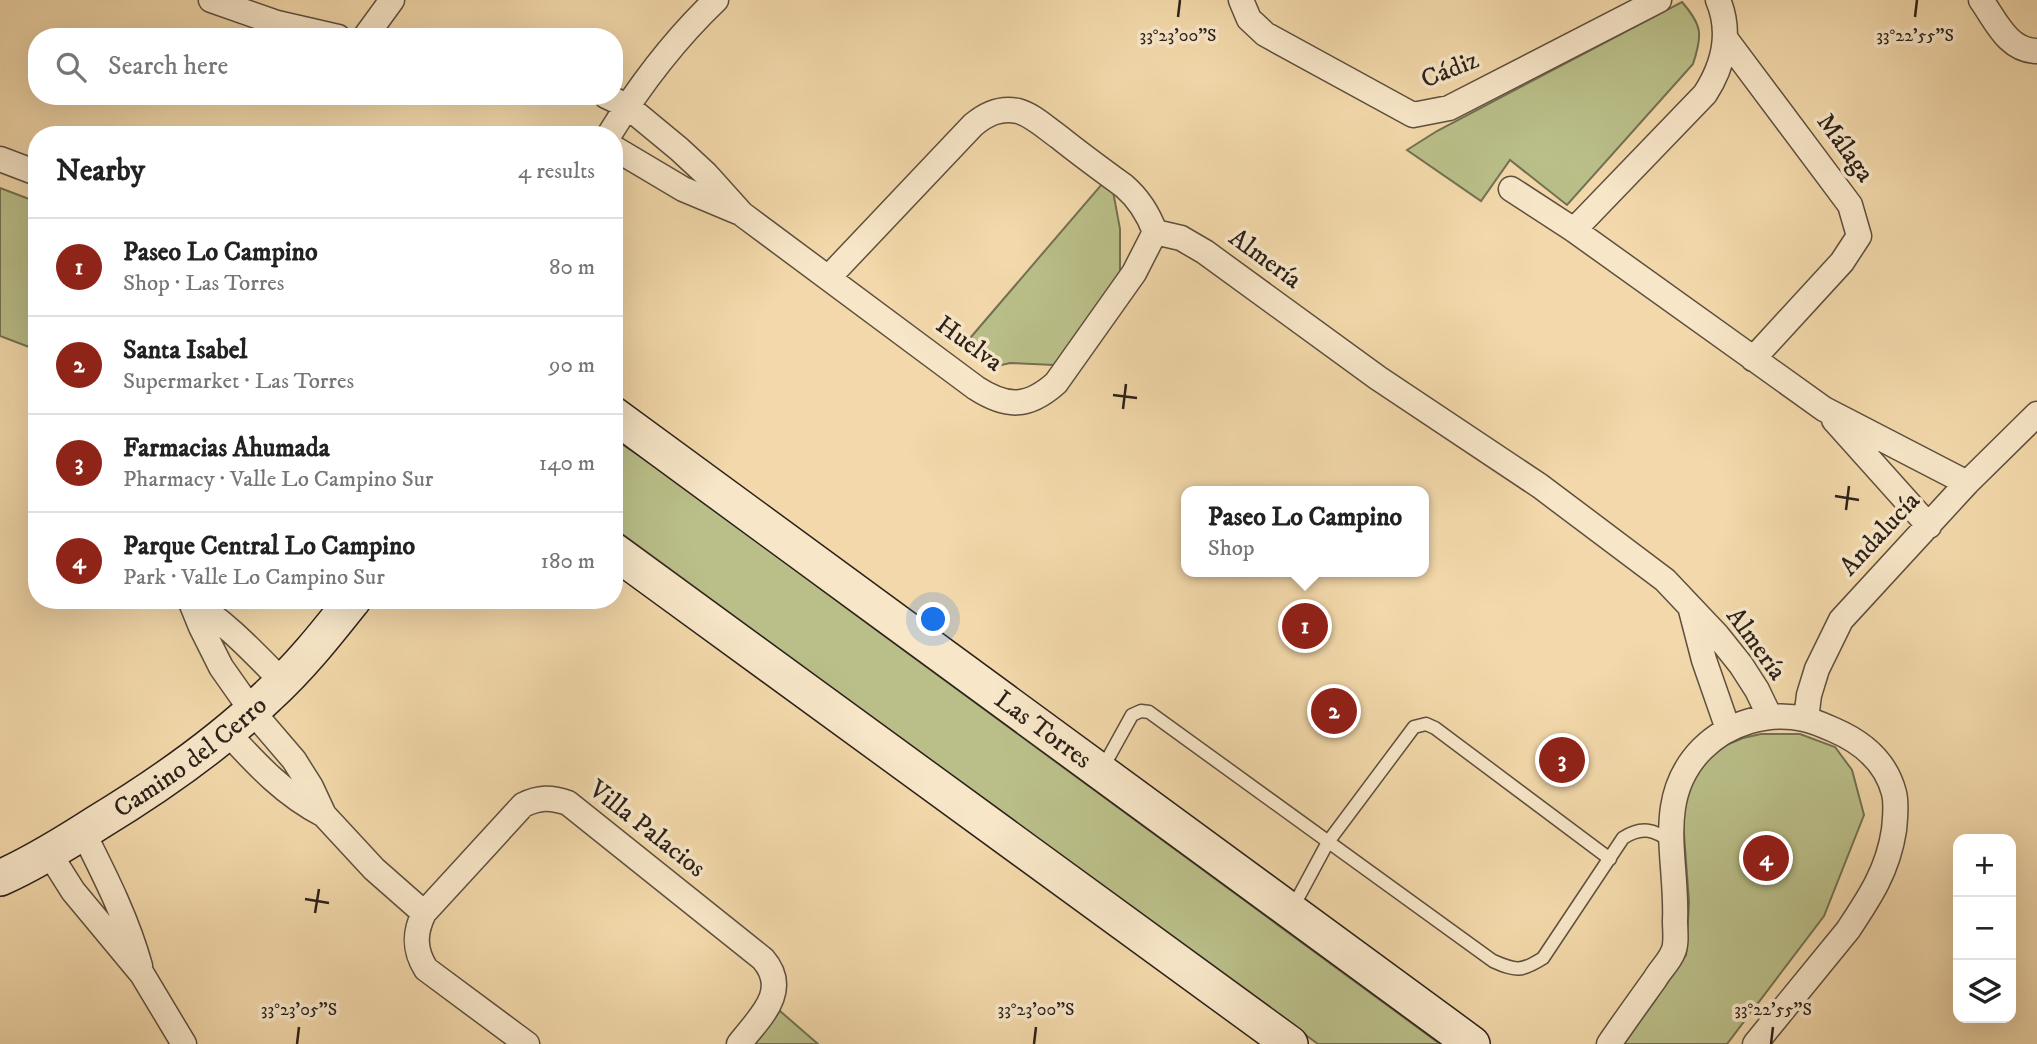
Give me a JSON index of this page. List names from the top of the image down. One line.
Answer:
{"streets":{"street":["Cádiz","Málaga","Almería","Huelva","Andalucía","Las Torres","Camino del Cerro","Villa Palacios"]},"crossings":[["Almería","Huelva"]],"page":{"search":"Search here","heading":["Nearby","4 results"],"list":[{"mark":"1","name":"Paseo Lo Campino","note":"Shop · Las Torres","value":"80 m"},{"mark":"2","name":"Santa Isabel","note":"Supermarket · Las Torres","value":"90 m"},{"mark":"3","name":"Farmacias Ahumada","note":"Pharmacy · Valle Lo Campino Sur","value":"140 m"},{"mark":"4","name":"Parque Central Lo Campino","note":"Park · Valle Lo Campino Sur","value":"180 m"}],"popup":["Paseo Lo Campino","Shop"],"pins":["1","2","3","4"],"map_buttons":["+","−"]},"coordinates":["33°23'00\"S","33°22'55\"S","33°23'05\"S"]}
